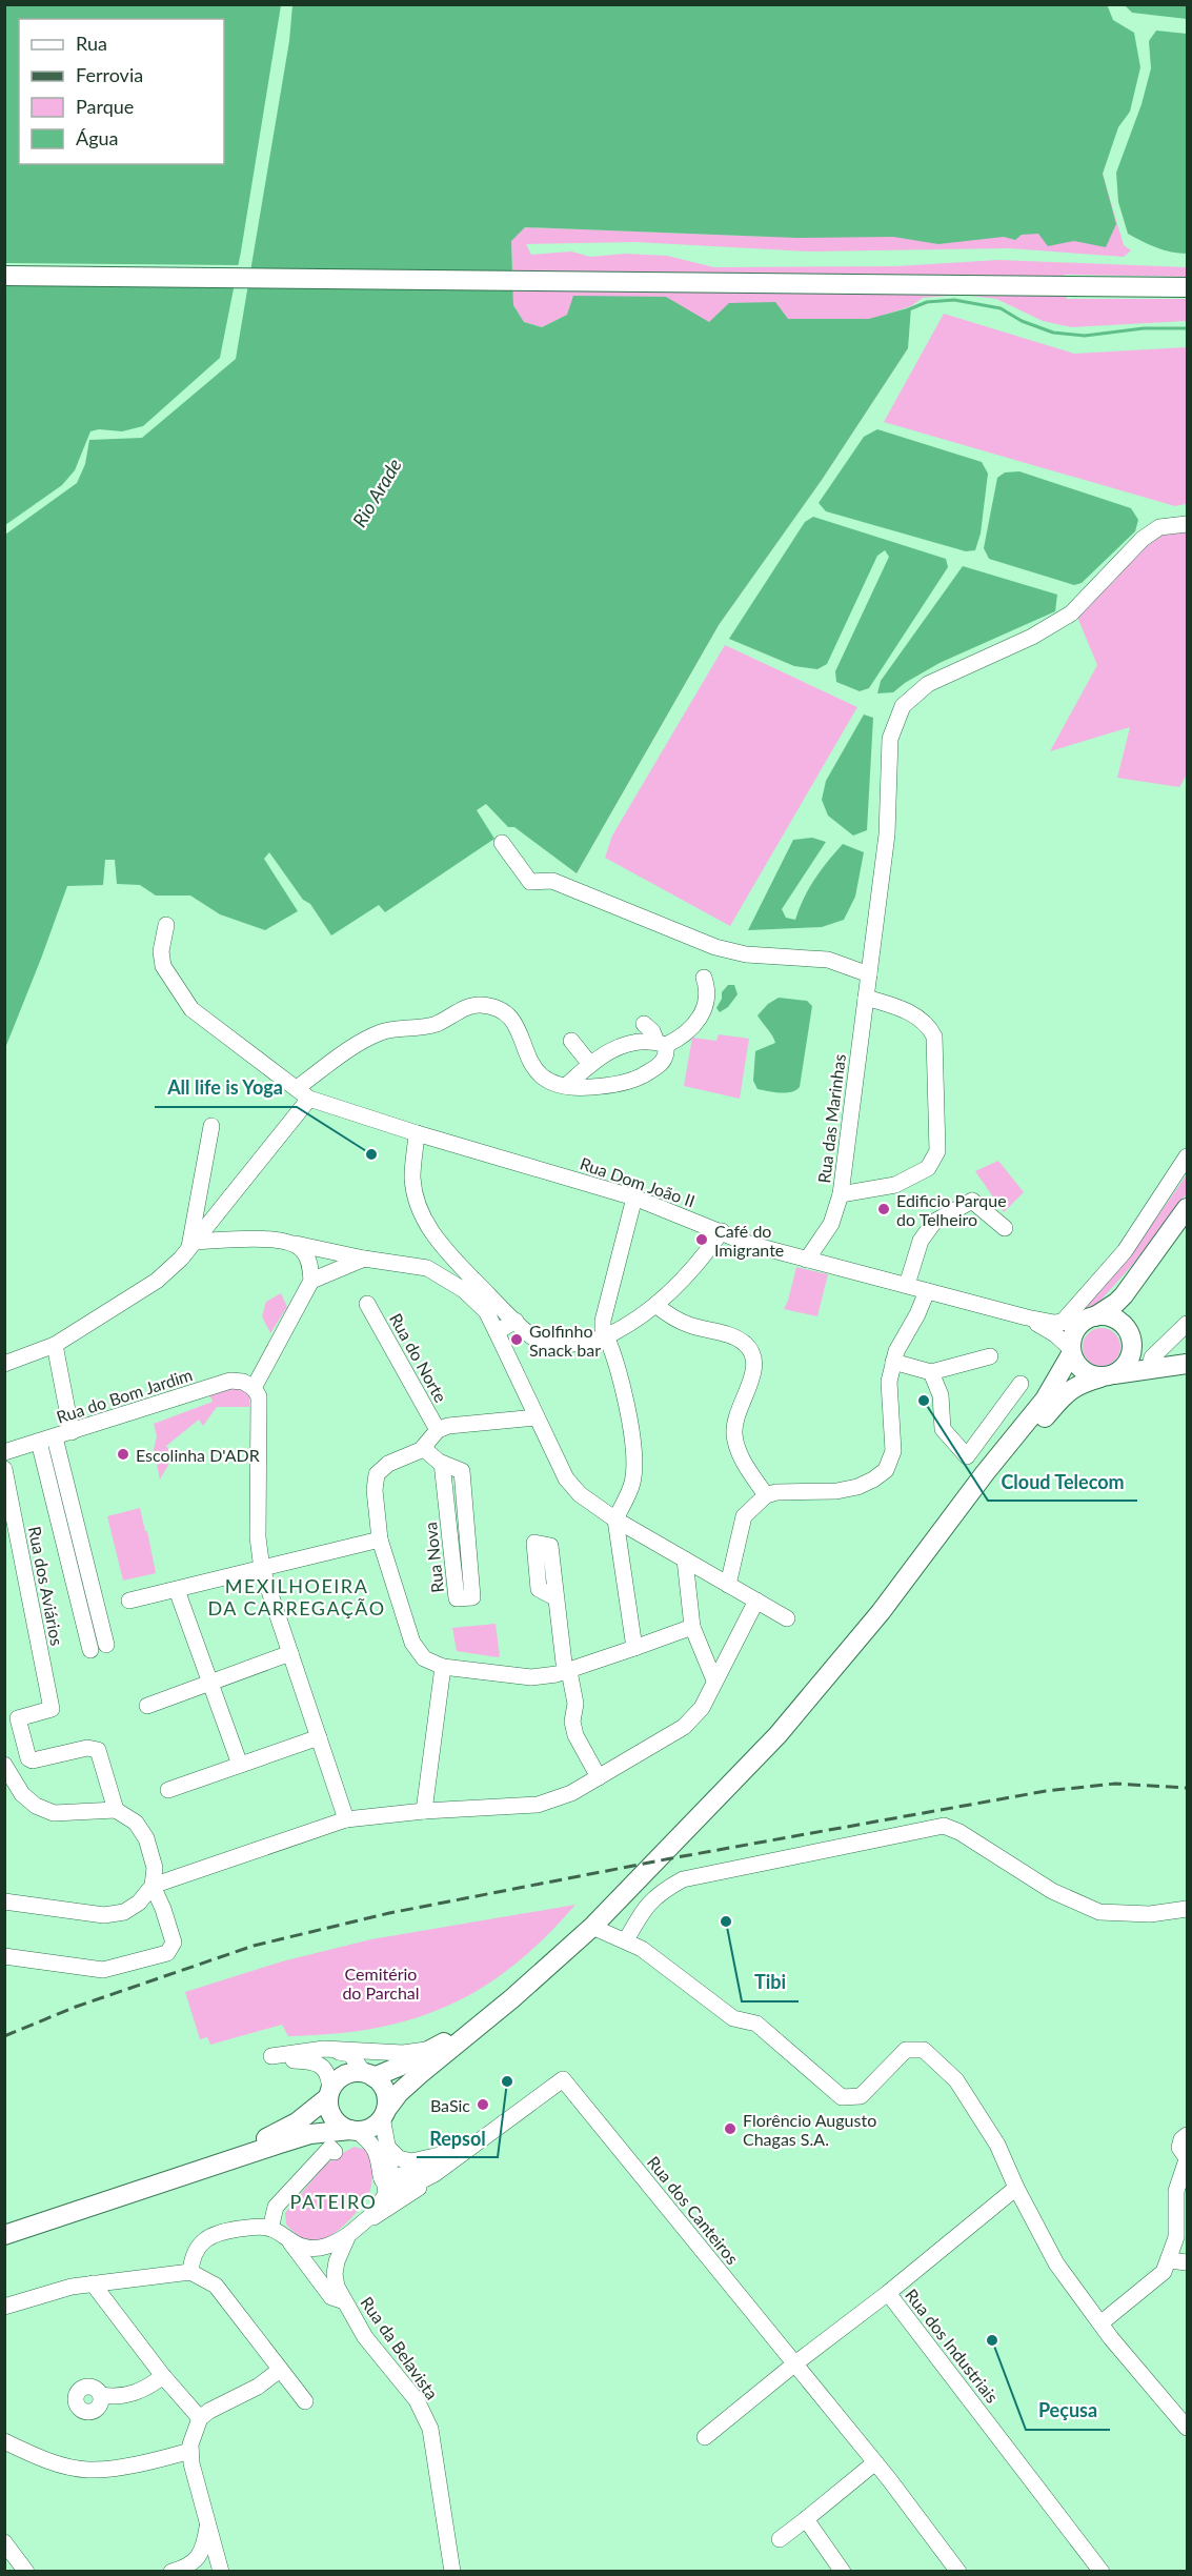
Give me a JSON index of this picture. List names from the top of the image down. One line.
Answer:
{"streets":{"street":["Rua das Marinhas","Rua Dom João II","Rua do Norte","Rua do Bom Jardim","Rua Nova","Rua dos Aviários","Rua dos Canteiros","Rua dos Industriais","Rua da Belavista"]},"crossings":[["Rua das Marinhas","Rua Dom João II"]],"districts":["MEXILHOEIRA DA CARREGAÇÃO","PATEIRO"],"water":["Rio Arade"],"parks":["Cemitério do Parchal"],"places":["All life is Yoga","Edificio Parque do Telheiro","Café do Imigrante","Golfinho Snack bar","Cloud Telecom","Escolinha D'ADR","Tibi","Repsol","BaSic","Florêncio Augusto Chagas S.A.","Peçusa"],"legend":["Rua","Ferrovia","Parque","Água"]}
